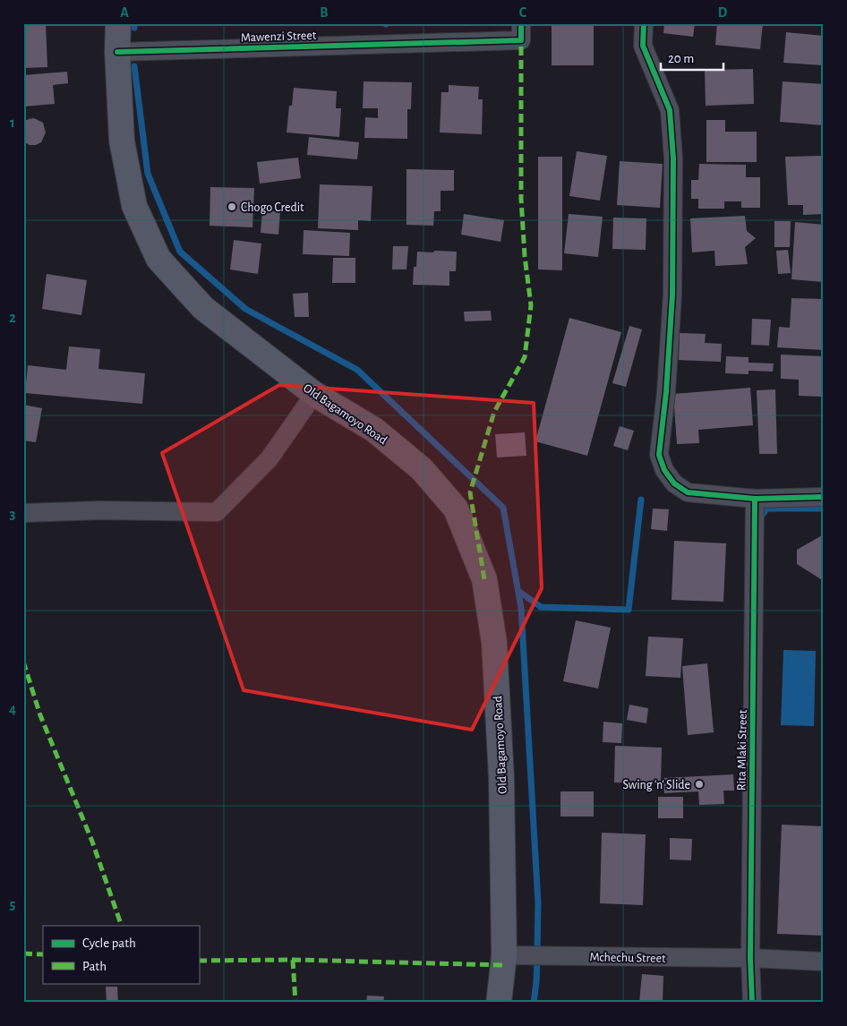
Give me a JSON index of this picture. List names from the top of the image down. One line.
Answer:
{"streets":{"main road":["Old Bagamoyo Road"],"street":["Mawenzi Street","Rita Mlaki Street","Mchechu Street"]},"crossings":[["Mawenzi Street","Old Bagamoyo Road"],["Old Bagamoyo Road","Mchechu Street"],["Rita Mlaki Street","Mchechu Street"]],"places":["Chogo Credit","Swing 'n' Slide"],"legend":["Cycle path","Path"],"scale_bar":"20 m","grid":{"columns":["A","B","C","D"],"rows":["1","2","3","4","5"]}}
